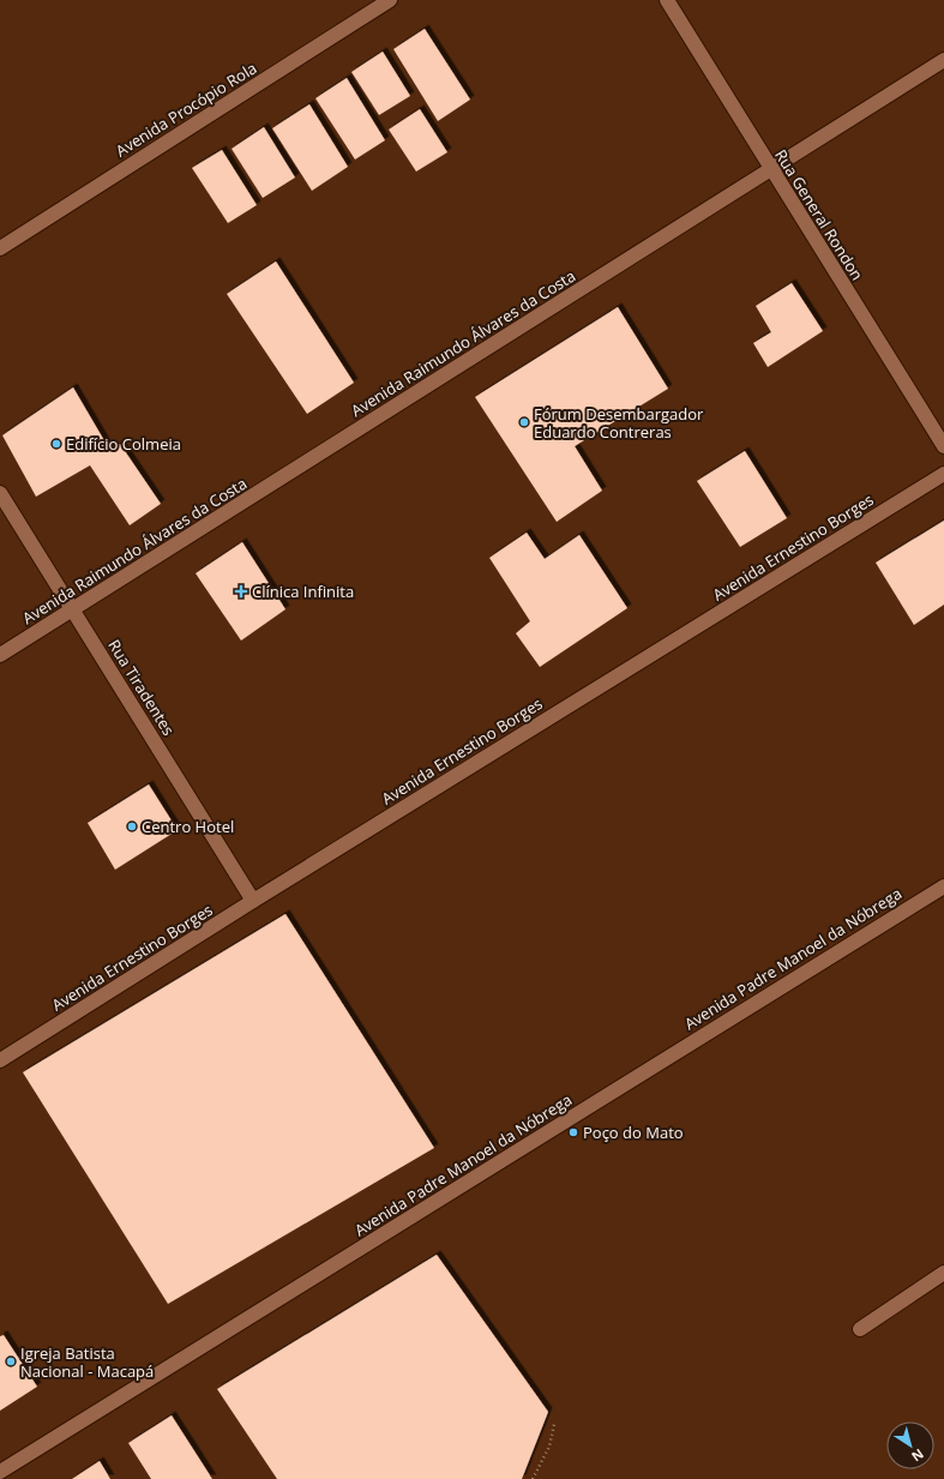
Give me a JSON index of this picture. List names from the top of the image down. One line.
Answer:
{"streets":{"street":["Avenida Procópio Rola","Rua General Rondon","Avenida Raimundo Álvares da Costa","Avenida Ernestino Borges","Rua Tiradentes","Avenida Padre Manoel da Nóbrega"]},"crossings":[["Rua General Rondon","Avenida Raimundo Álvares da Costa"],["Avenida Raimundo Álvares da Costa","Rua Tiradentes"],["Avenida Ernestino Borges","Rua Tiradentes"]],"places":{"other":["Fórum Desembargador Eduardo Contreras","Edifício Colmeia","Centro Hotel","Poço do Mato","Igreja Batista Nacional - Macapá"],"health":["Clínica Infinita"]},"north":"bottom right"}
